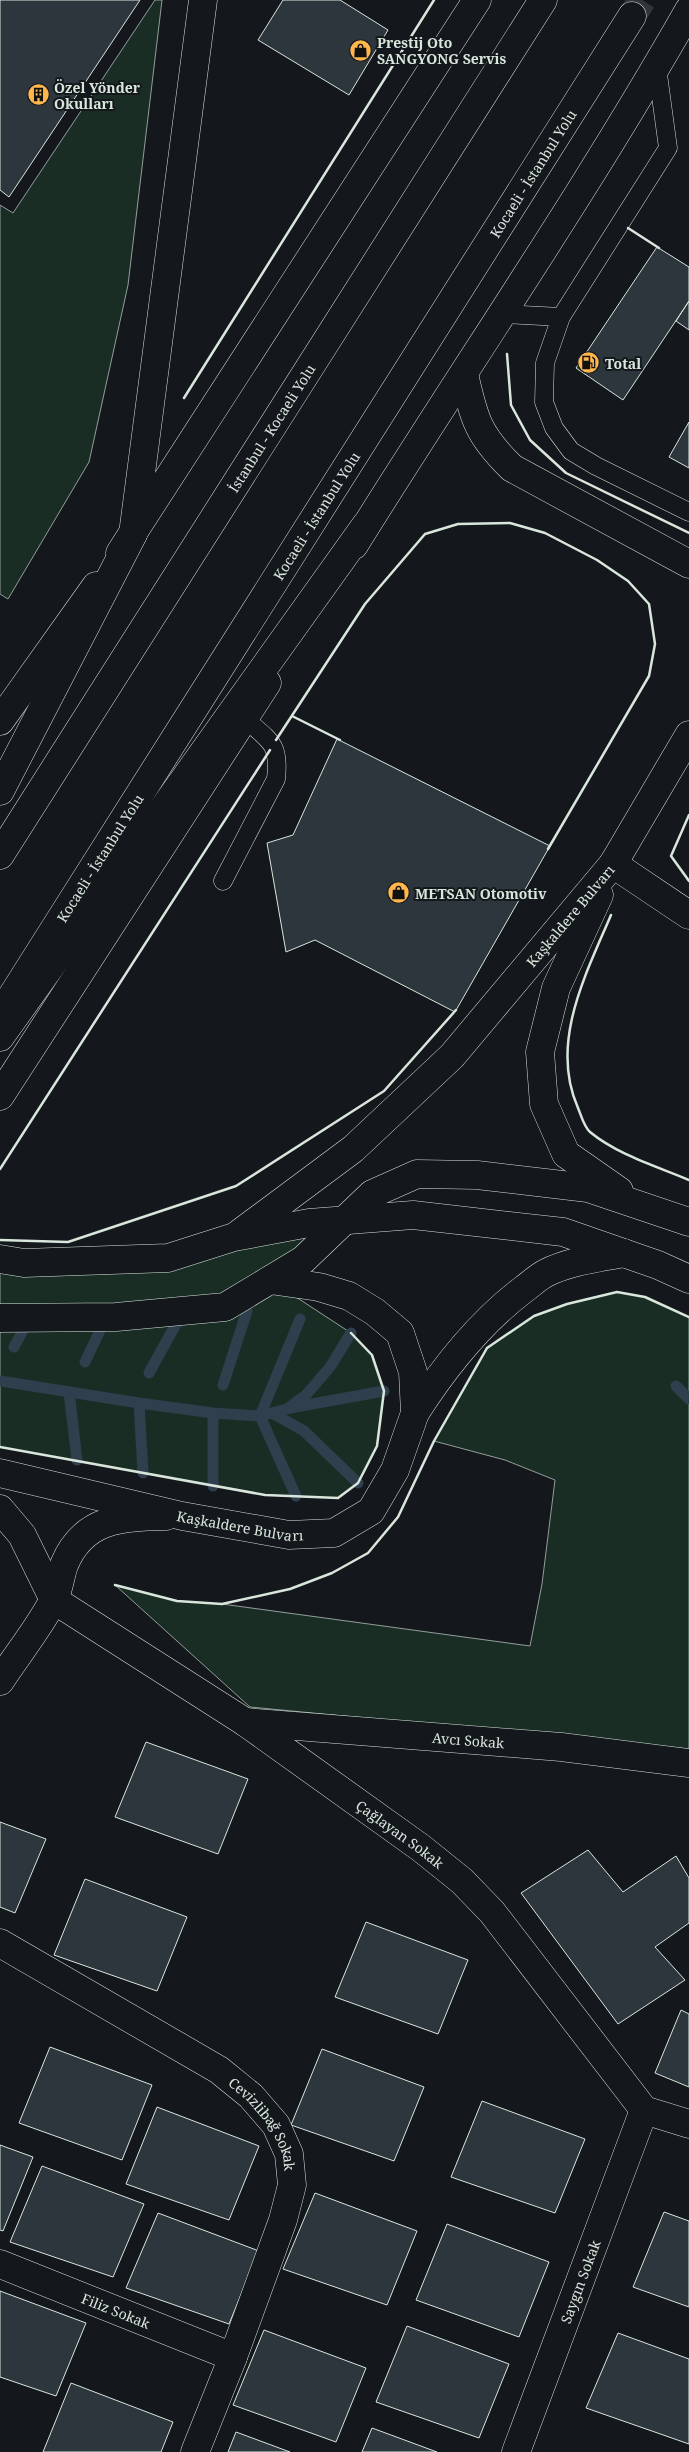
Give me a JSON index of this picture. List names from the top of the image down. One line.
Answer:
{"streets":{"main road":["Kocaeli - İstanbul Yolu","İstanbul - Kocaeli Yolu","Kaşkaldere Bulvarı","Avcı Sokak","Çağlayan Sokak","Cevizlibağ Sokak","Saygın Sokak","Filiz Sokak"]},"crossings":[["Avcı Sokak","Çağlayan Sokak"],["Çağlayan Sokak","Saygın Sokak"],["Cevizlibağ Sokak","Filiz Sokak"]],"places":{"shop":["Prestij Oto SANGYONG Servis","METSAN Otomotiv"],"building":["Özel Yönder Okulları"],"fuel station":["Total"]}}
